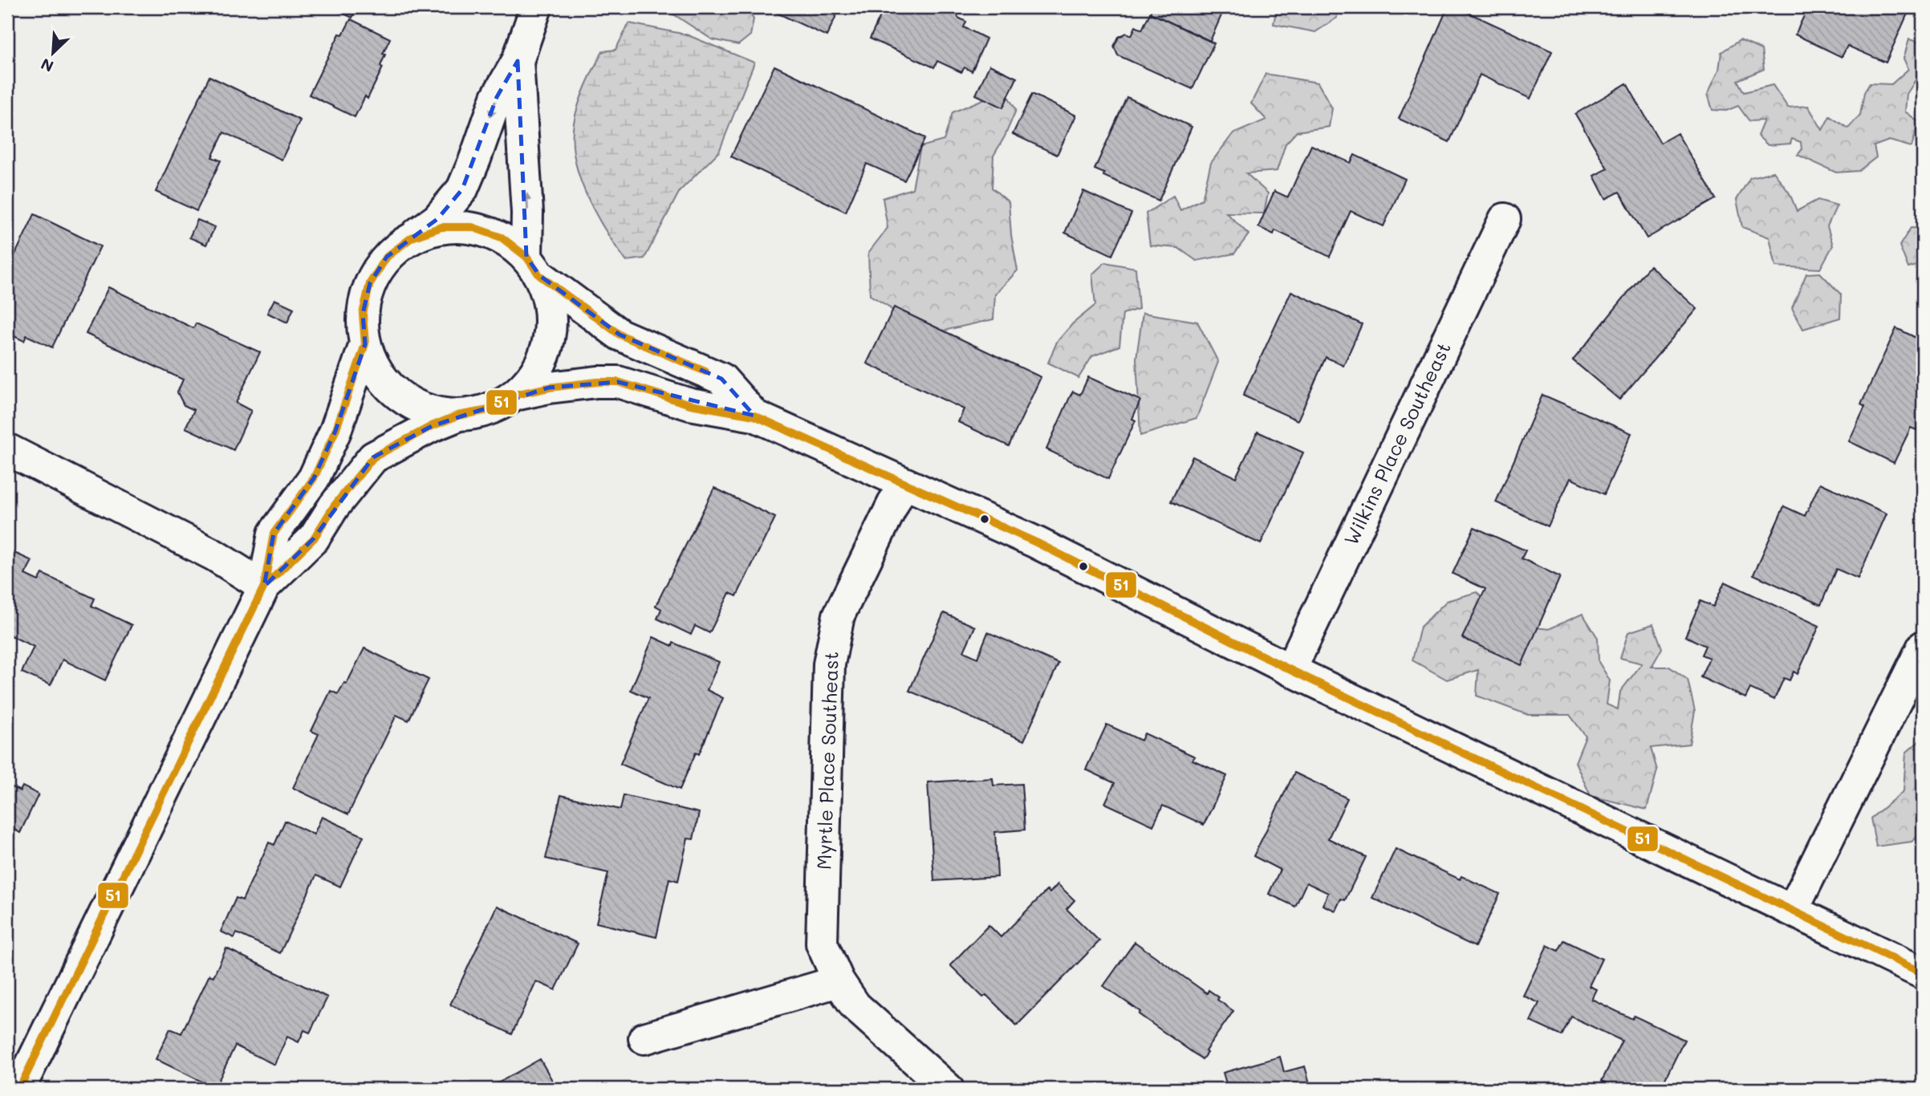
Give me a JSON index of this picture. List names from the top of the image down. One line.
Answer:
{"streets":{"street":["Wilkins Place Southeast","Myrtle Place Southeast"]},"lines":["transit line 51"],"north":"bottom left"}
